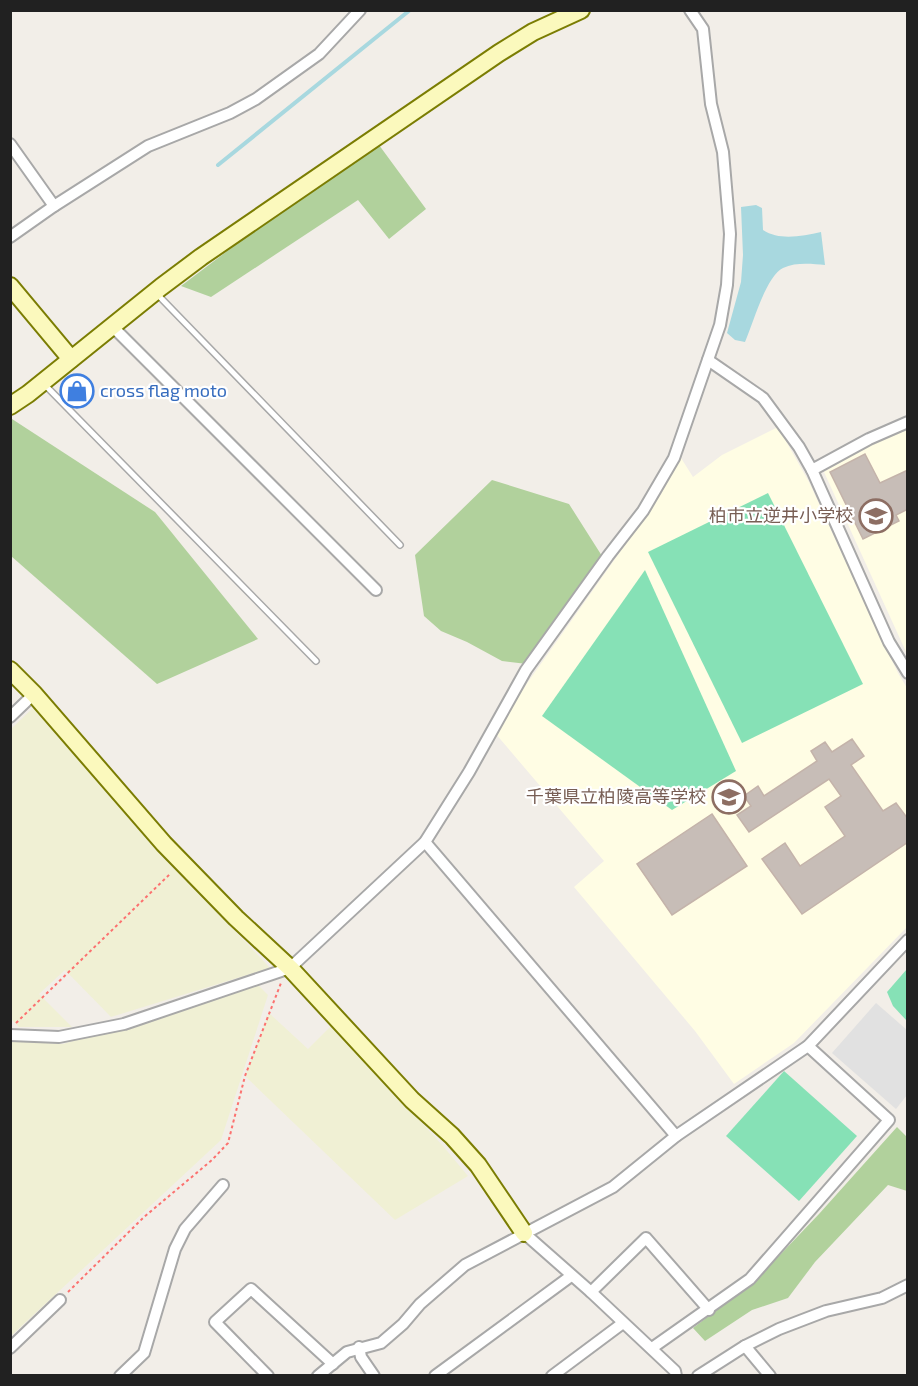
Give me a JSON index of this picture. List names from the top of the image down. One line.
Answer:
{"places":{"shop":["cross flag moto"],"school or university":["柏市立逆井小学校","千葉県立柏陵高等学校"]}}
